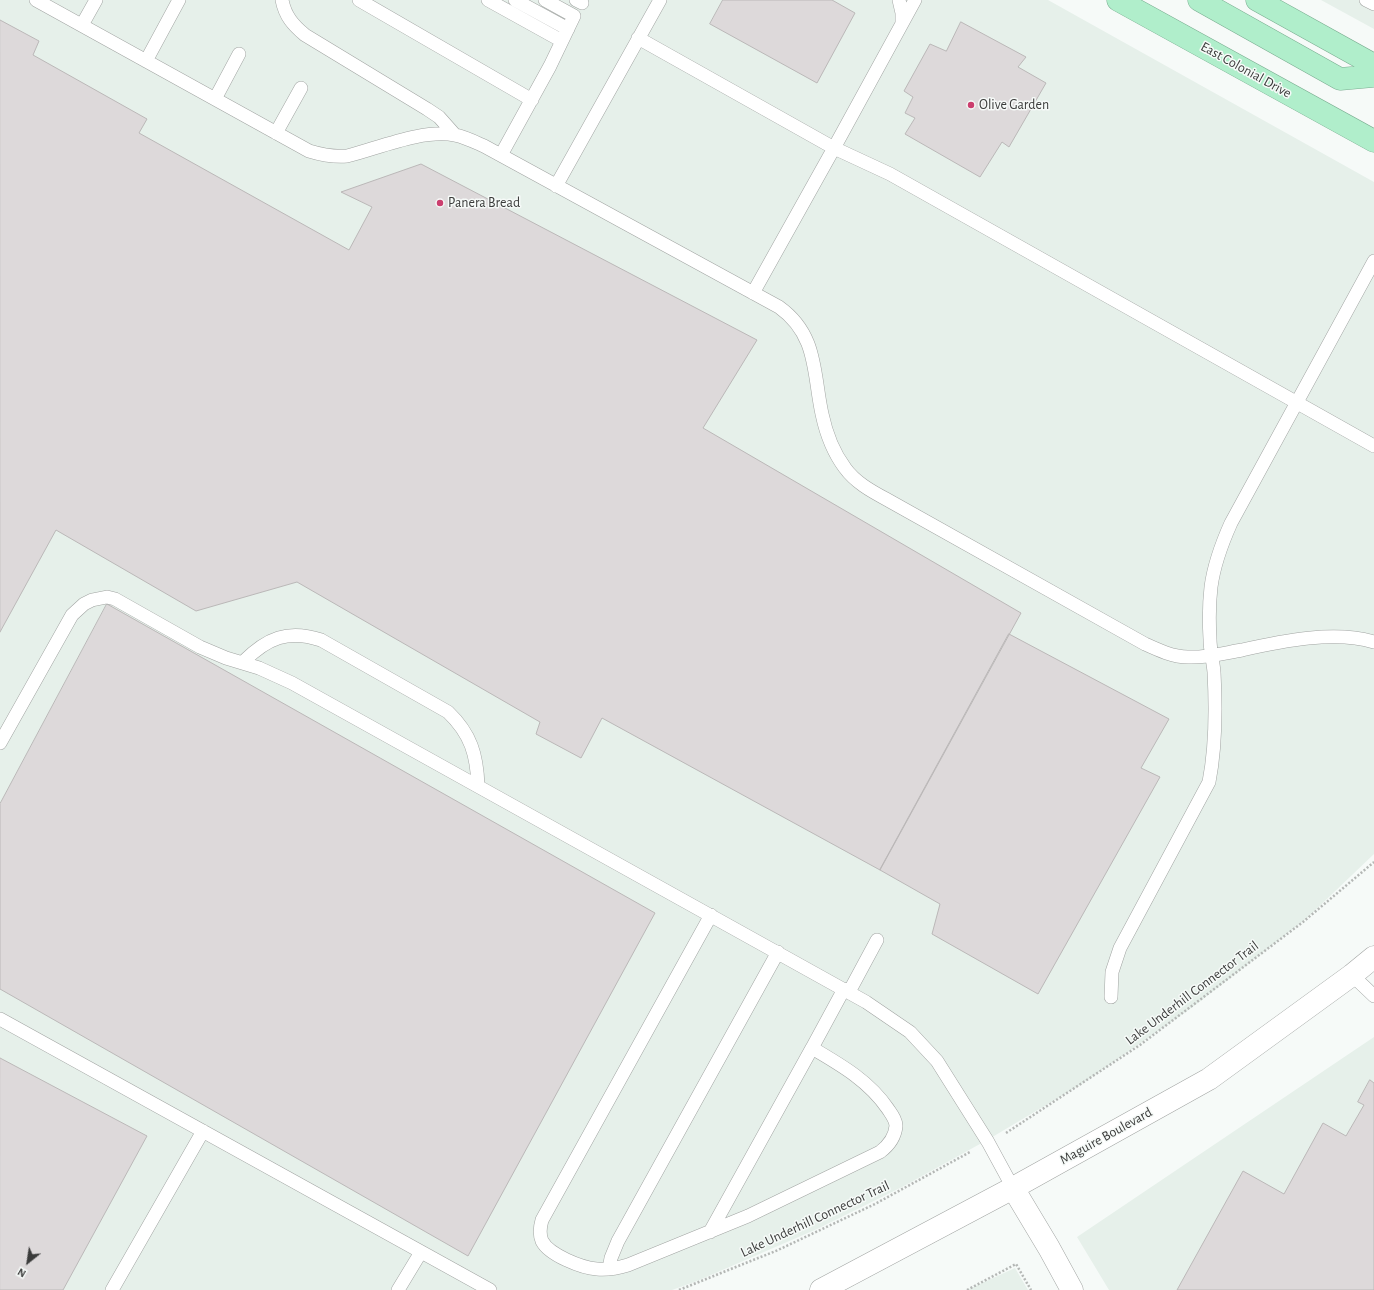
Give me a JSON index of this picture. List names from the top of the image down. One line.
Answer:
{"streets":{"highway":["East Colonial Drive"],"street":["Maguire Boulevard"],"path":["Lake Underhill Connector Trail"]},"places":["Olive Garden","Panera Bread"],"north":"bottom left"}
